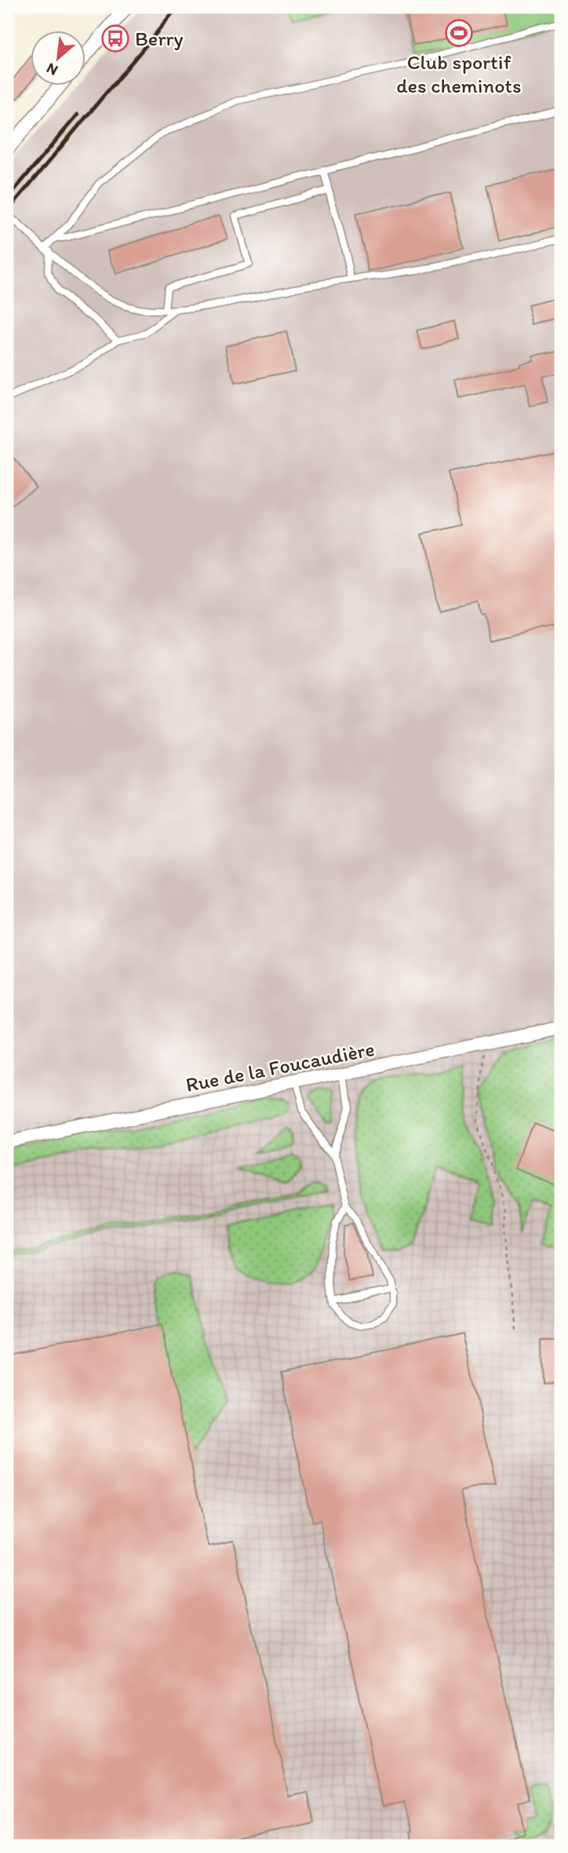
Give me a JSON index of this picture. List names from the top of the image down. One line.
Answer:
{"streets":{"street":["Rue de la Foucaudière"]},"places":{"sports":["Club sportif des cheminots"],"bus stop":["Berry"]},"north":"bottom left"}
